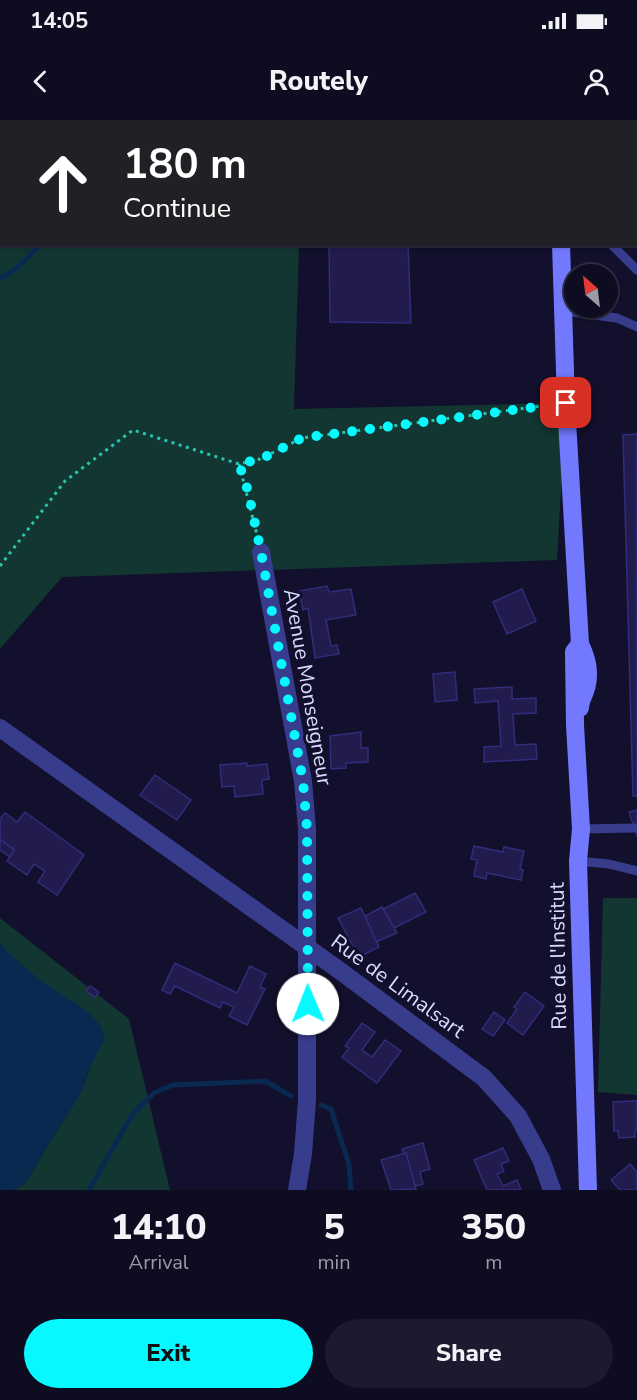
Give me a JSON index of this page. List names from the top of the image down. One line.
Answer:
{"streets":{"street":["Avenue Monseigneur","Rue de l'Institut","Rue de Limalsart"]},"crossings":[["Avenue Monseigneur","Rue de Limalsart"]],"north":"top left","page":{"status":"14:05","header":"Routely","turn":["180 m","Continue"],"eta":["14:10","Arrival","5","min","350","m"],"buttons":["Exit","Share"]}}
